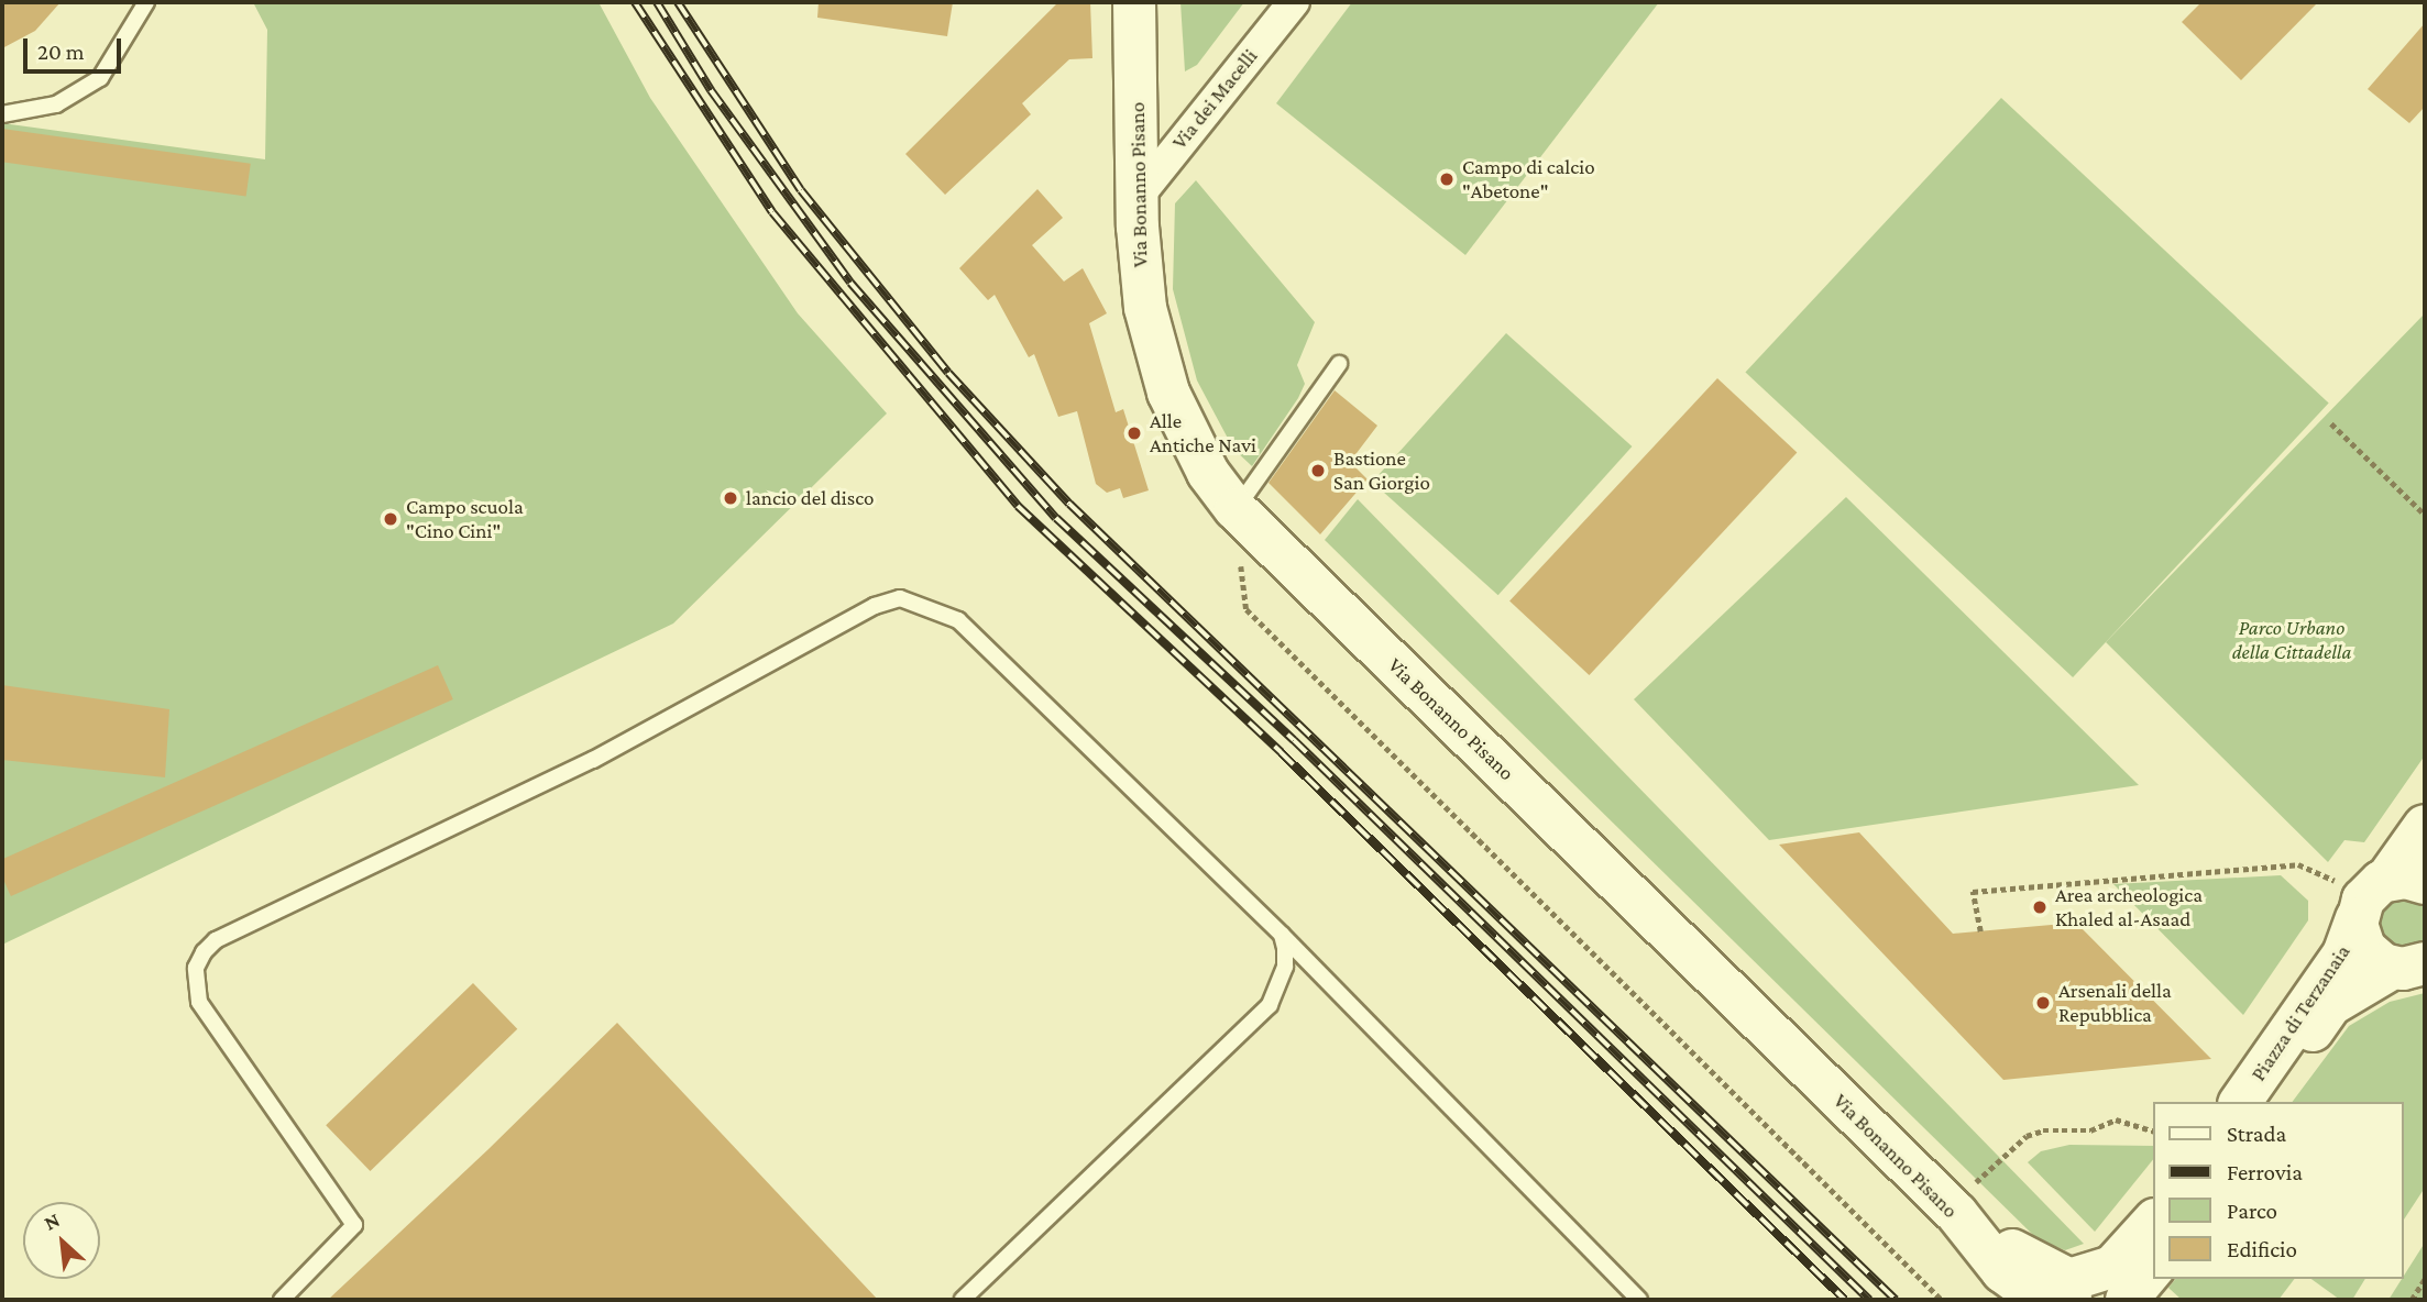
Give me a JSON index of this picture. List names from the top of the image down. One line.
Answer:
{"streets":{"main road":["Via Bonanno Pisano","Piazza di Terzanaia"],"street":["Via dei Macelli"]},"crossings":[["Via dei Macelli","Via Bonanno Pisano"]],"parks":["Parco Urbano della Cittadella"],"places":["Campo di calcio \"Abetone\"","Alle Antiche Navi","Bastione San Giorgio","lancio del disco","Campo scuola \"Cino Cini\"","Area archeologica Khaled al-Asaad","Arsenali della Repubblica"],"legend":["Strada","Ferrovia","Parco","Edificio"],"scale_bar":"20 m","north":"top left"}
